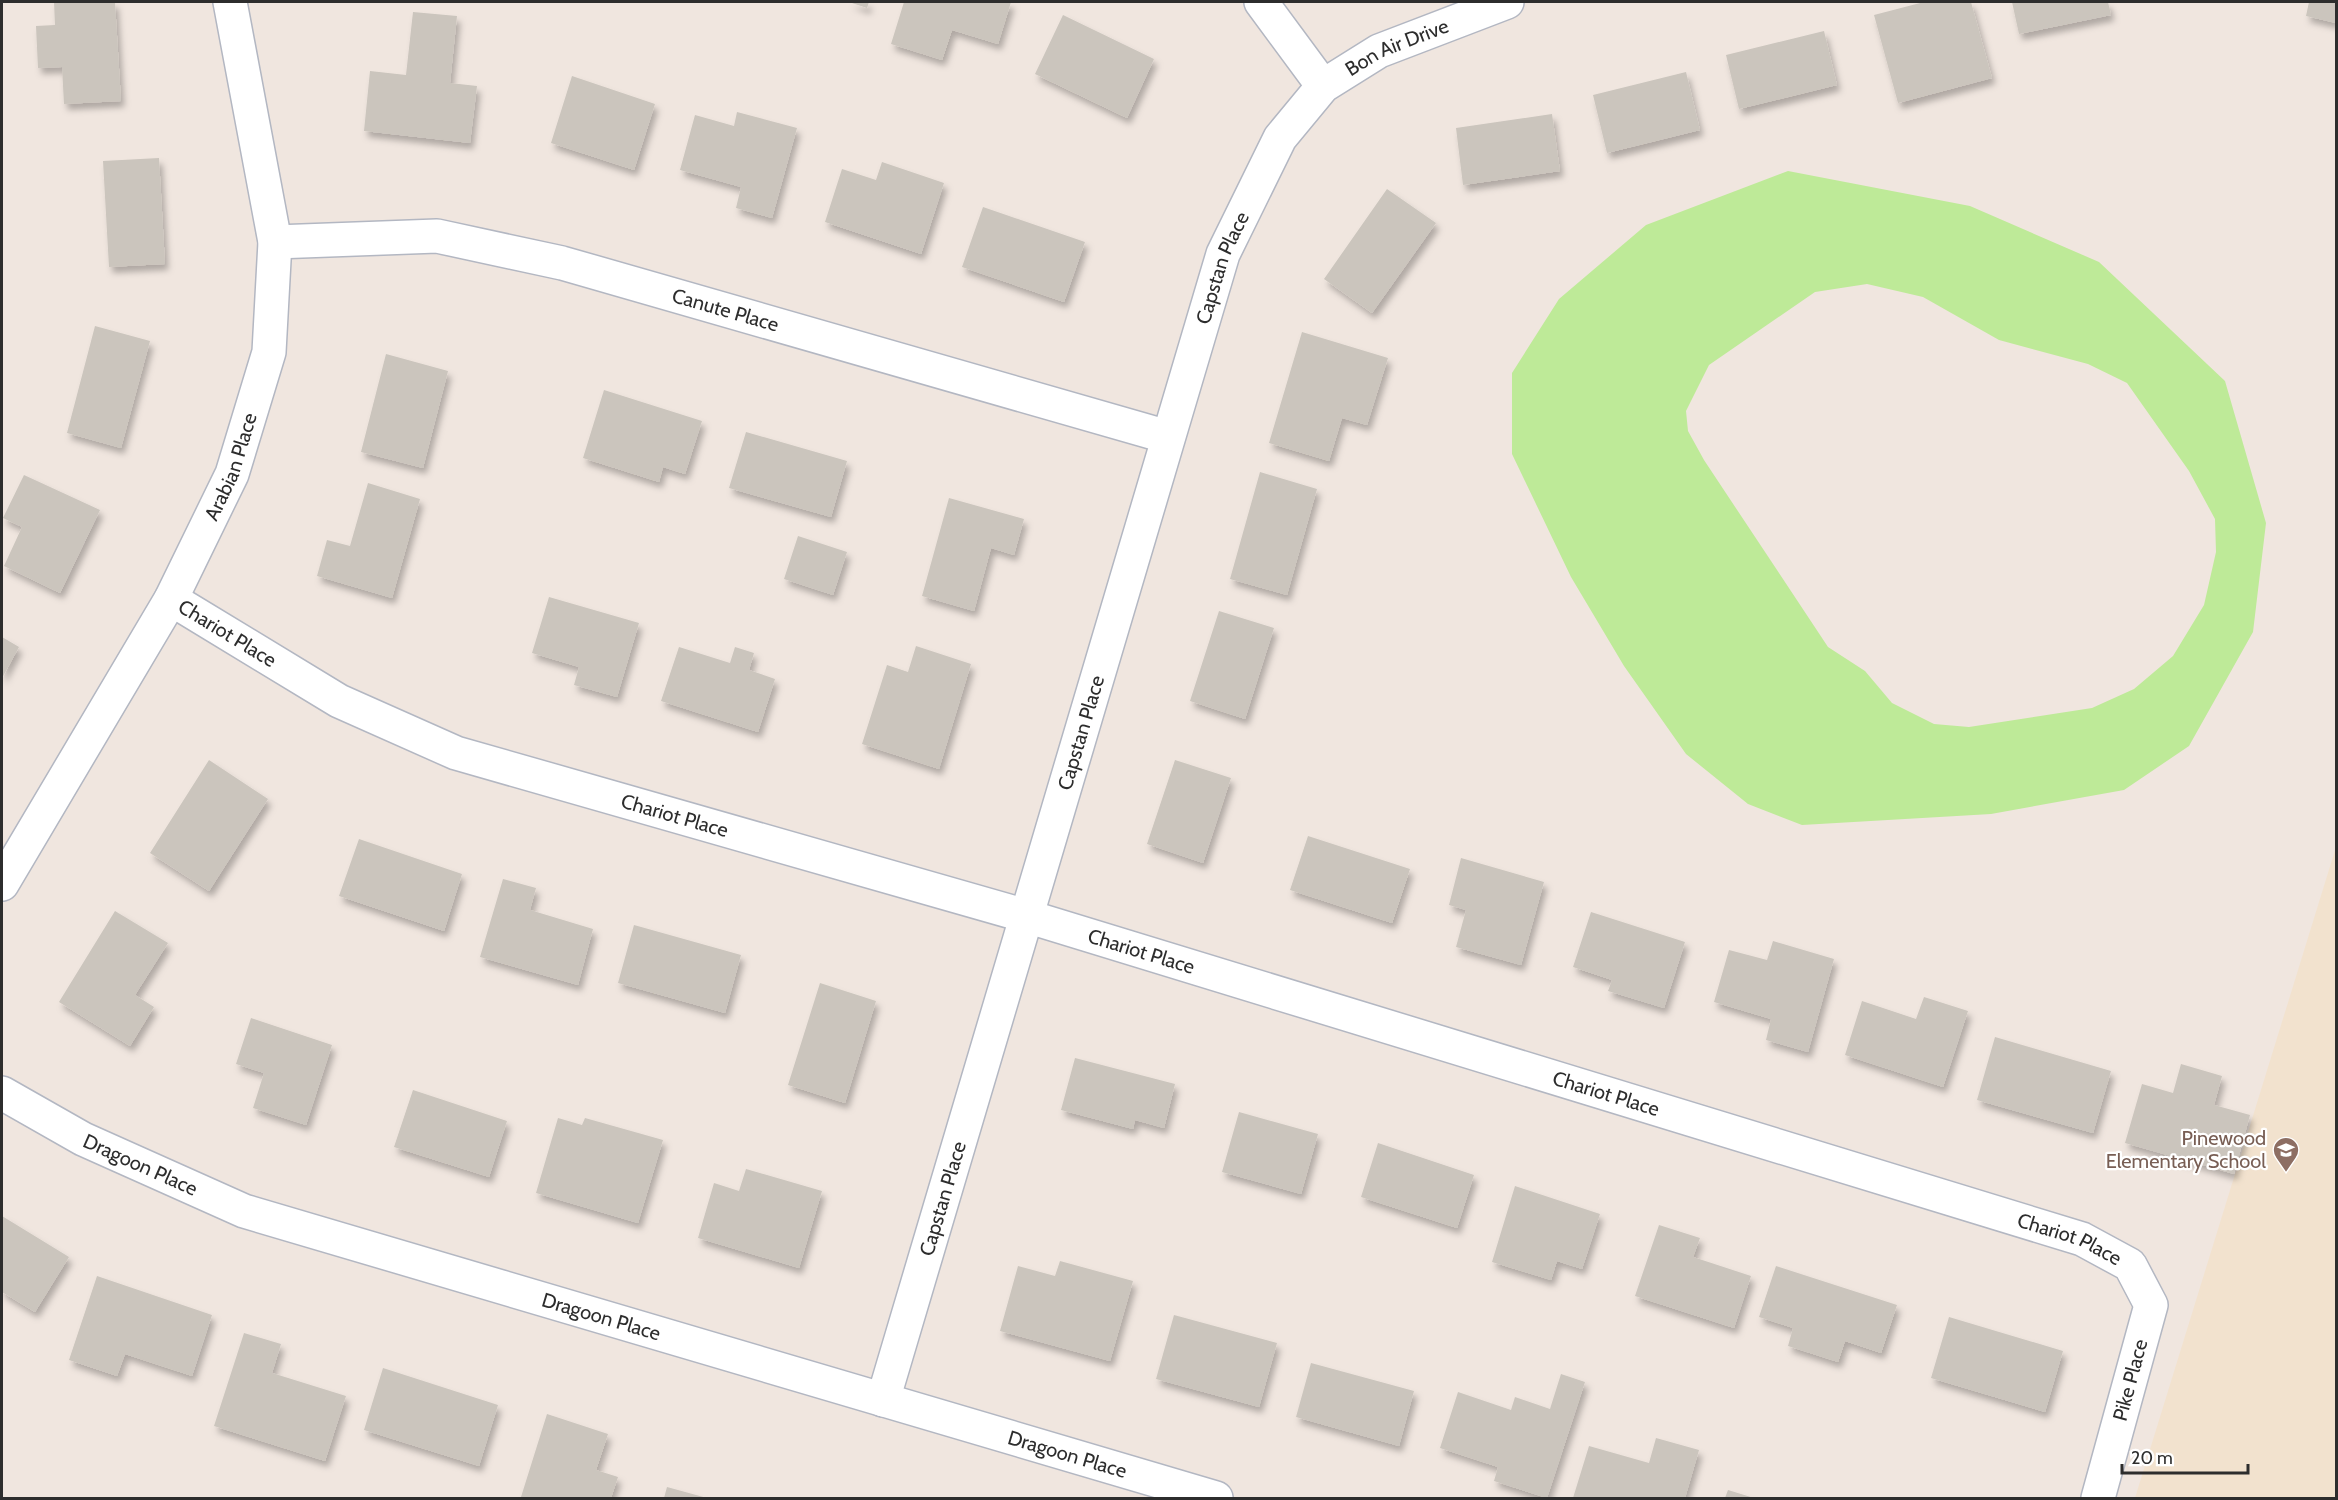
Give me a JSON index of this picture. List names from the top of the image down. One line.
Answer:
{"streets":{"street":["Bon Air Drive","Capstan Place","Canute Place","Arabian Place","Chariot Place","Dragoon Place","Pike Place"]},"crossings":[["Bon Air Drive","Capstan Place"],["Capstan Place","Canute Place"],["Capstan Place","Chariot Place"],["Capstan Place","Dragoon Place"],["Canute Place","Arabian Place"],["Arabian Place","Chariot Place"],["Chariot Place","Pike Place"]],"places":{"school or university":["Pinewood Elementary School"]},"scale_bar":"20 m"}
